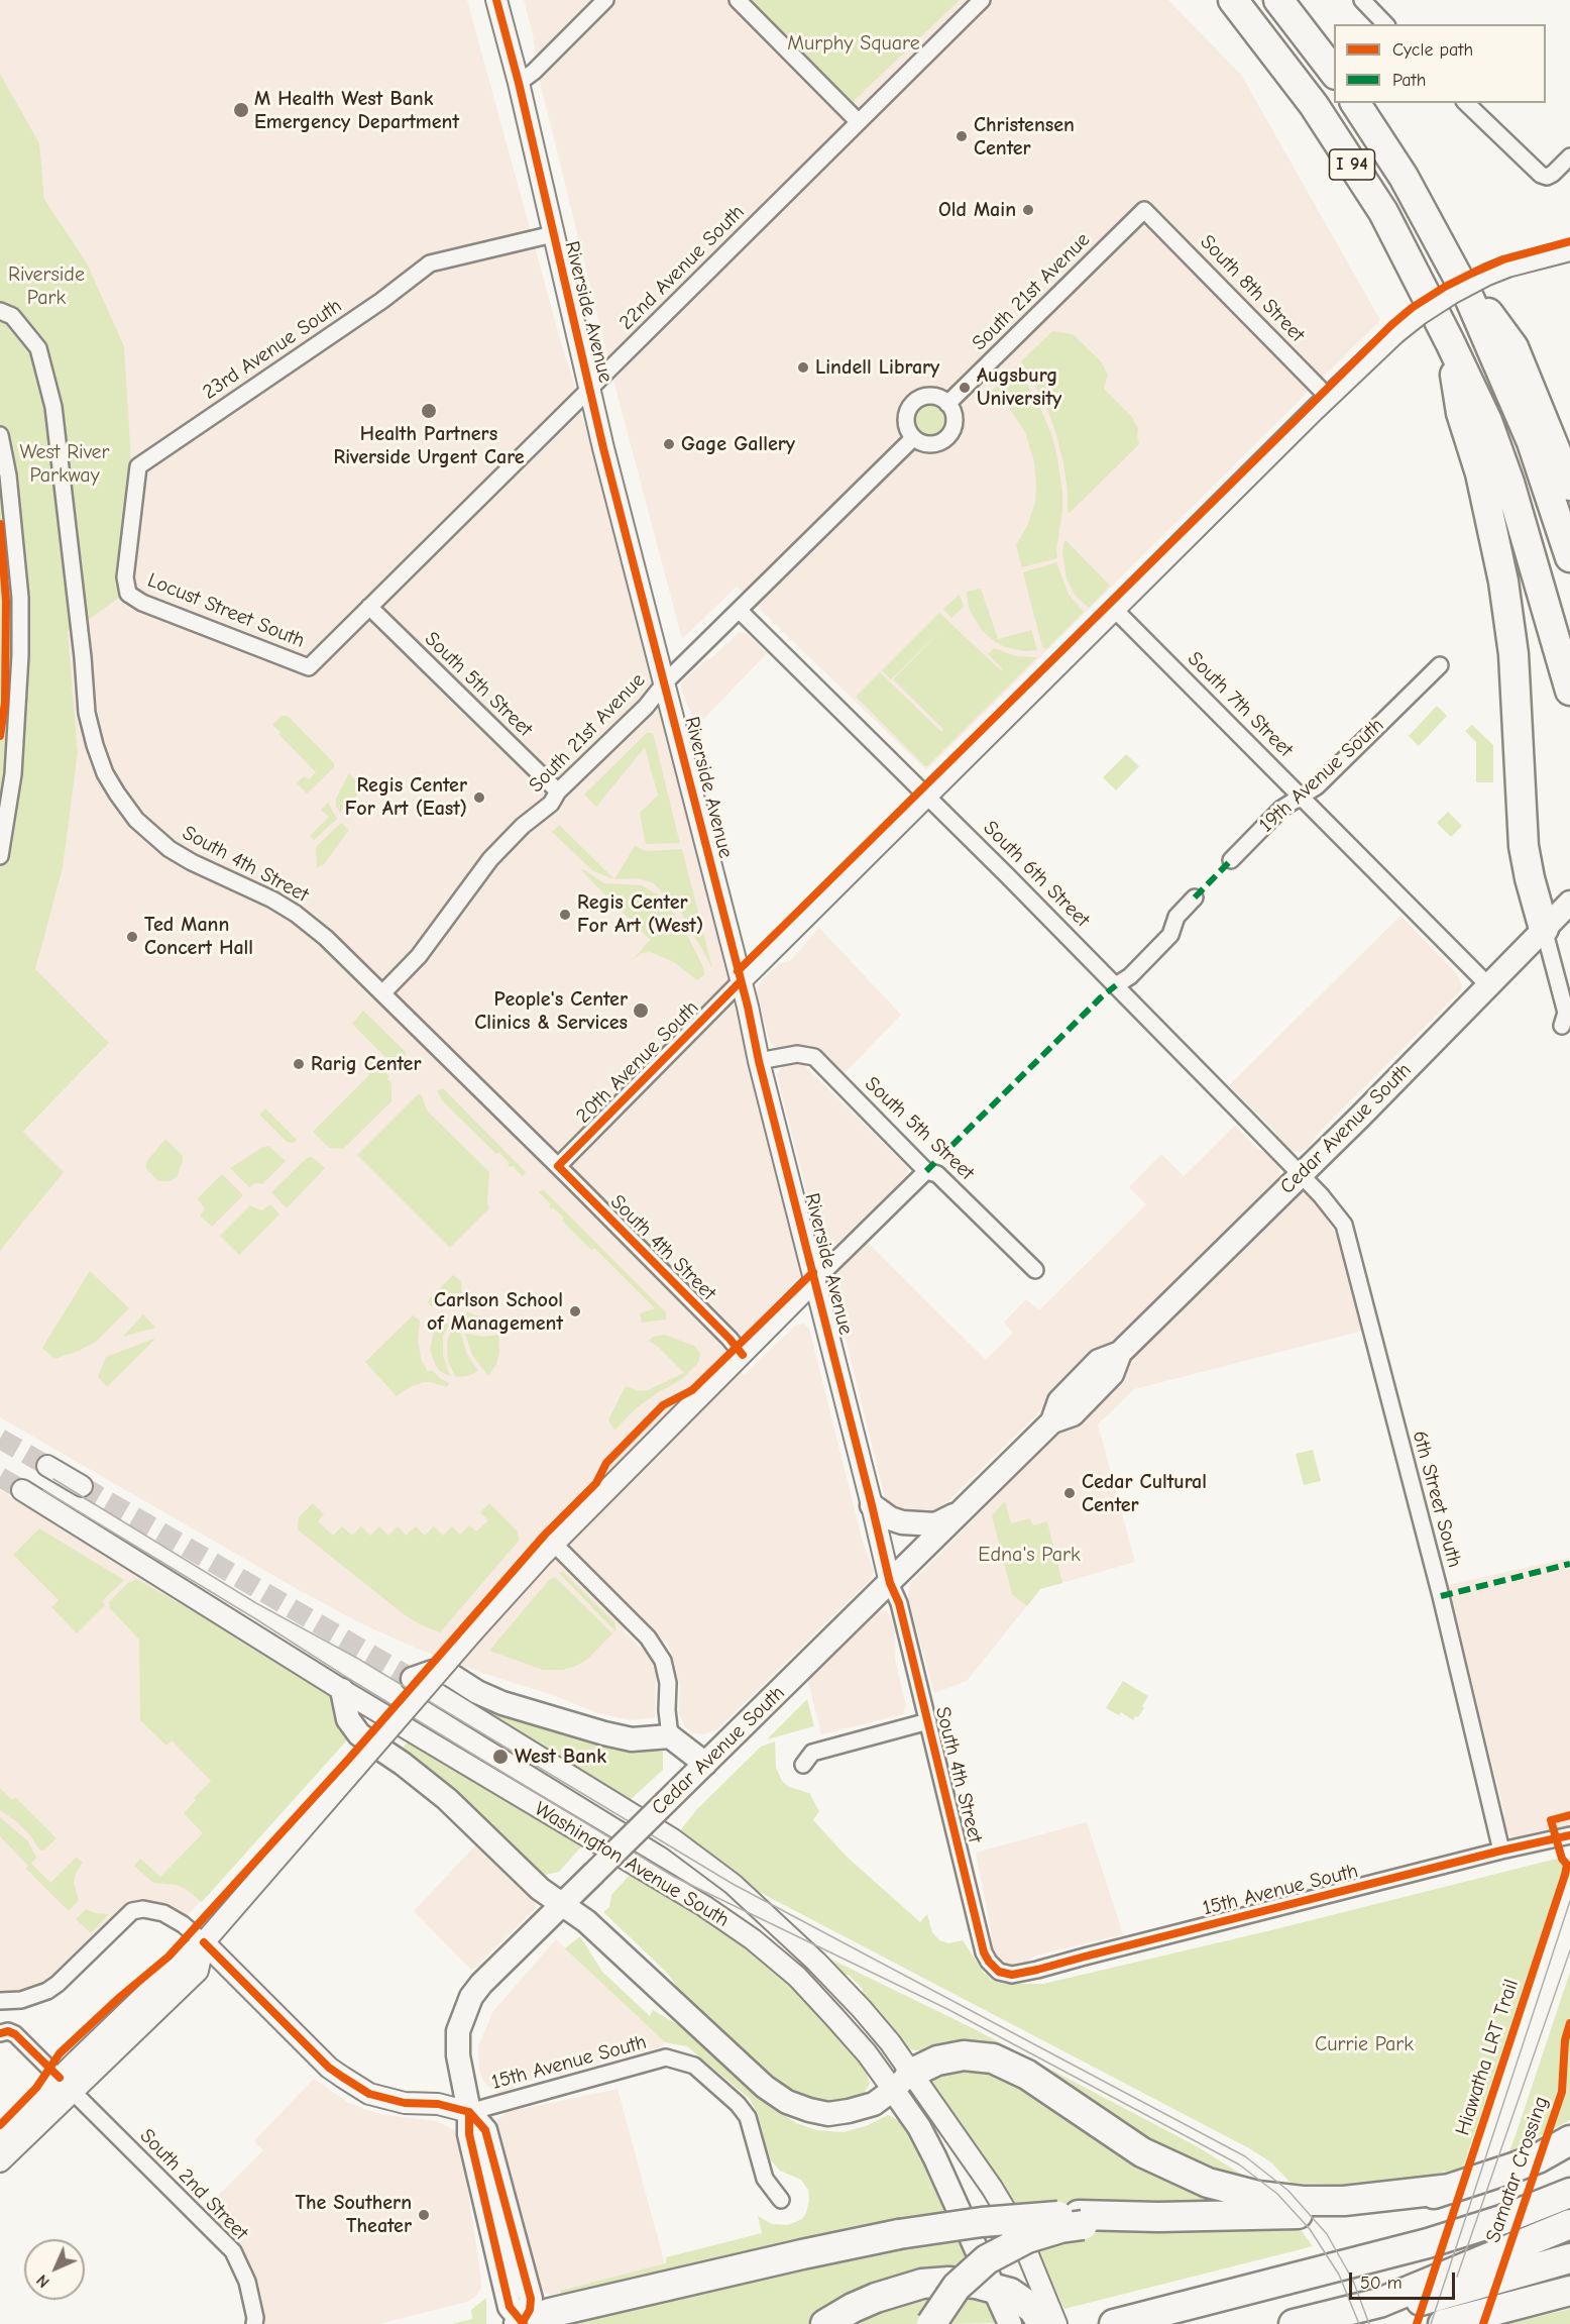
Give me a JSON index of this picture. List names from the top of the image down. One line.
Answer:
{"streets":{"highway":["I 94"],"main road":["Cedar Avenue South","Washington Avenue South"],"street":["22nd Avenue South","South 8th Street","South 21st Avenue","Riverside Avenue","23rd Avenue South","Locust Street South","South 5th Street","South 7th Street","19th Avenue South","South 4th Street","South 6th Street","20th Avenue South","6th Street South","15th Avenue South","South 2nd Street"],"cycle path":["Hiawatha LRT Trail","Samatar Crossing"]},"crossings":[["22nd Avenue South","Riverside Avenue"],["22nd Avenue South","Locust Street South"],["22nd Avenue South","South 5th Street"],["South 8th Street","South 21st Avenue"],["South 8th Street","20th Avenue South"],["South 21st Avenue","Riverside Avenue"],["South 21st Avenue","South 5th Street"],["South 21st Avenue","South 4th Street"],["South 21st Avenue","South 6th Street"],["Riverside Avenue","23rd Avenue South"],["Riverside Avenue","South 5th Street"],["Riverside Avenue","South 4th Street"],["Riverside Avenue","20th Avenue South"],["Riverside Avenue","Cedar Avenue South"],["23rd Avenue South","Locust Street South"],["South 7th Street","19th Avenue South"],["South 7th Street","20th Avenue South"],["South 7th Street","Cedar Avenue South"],["South 4th Street","20th Avenue South"],["South 4th Street","Cedar Avenue South"],["South 4th Street","15th Avenue South"],["South 6th Street","20th Avenue South"],["South 6th Street","Cedar Avenue South"],["South 6th Street","6th Street South"],["Cedar Avenue South","6th Street South"],["Cedar Avenue South","15th Avenue South"],["6th Street South","15th Avenue South"]],"parks":["Murphy Square","Riverside Park","West River Parkway","Edna's Park","Currie Park"],"places":["M Health West Bank Emergency Department","Christensen Center","Old Main","Lindell Library","Augsburg University","Health Partners Riverside Urgent Care","Gage Gallery","Regis Center For Art (East)","Regis Center For Art (West)","Ted Mann Concert Hall","People's Center Clinics & Services","Rarig Center","Carlson School of Management","Cedar Cultural Center","West Bank","The Southern Theater"],"legend":["Cycle path","Path"],"scale_bar":"50 m","north":"bottom left"}
